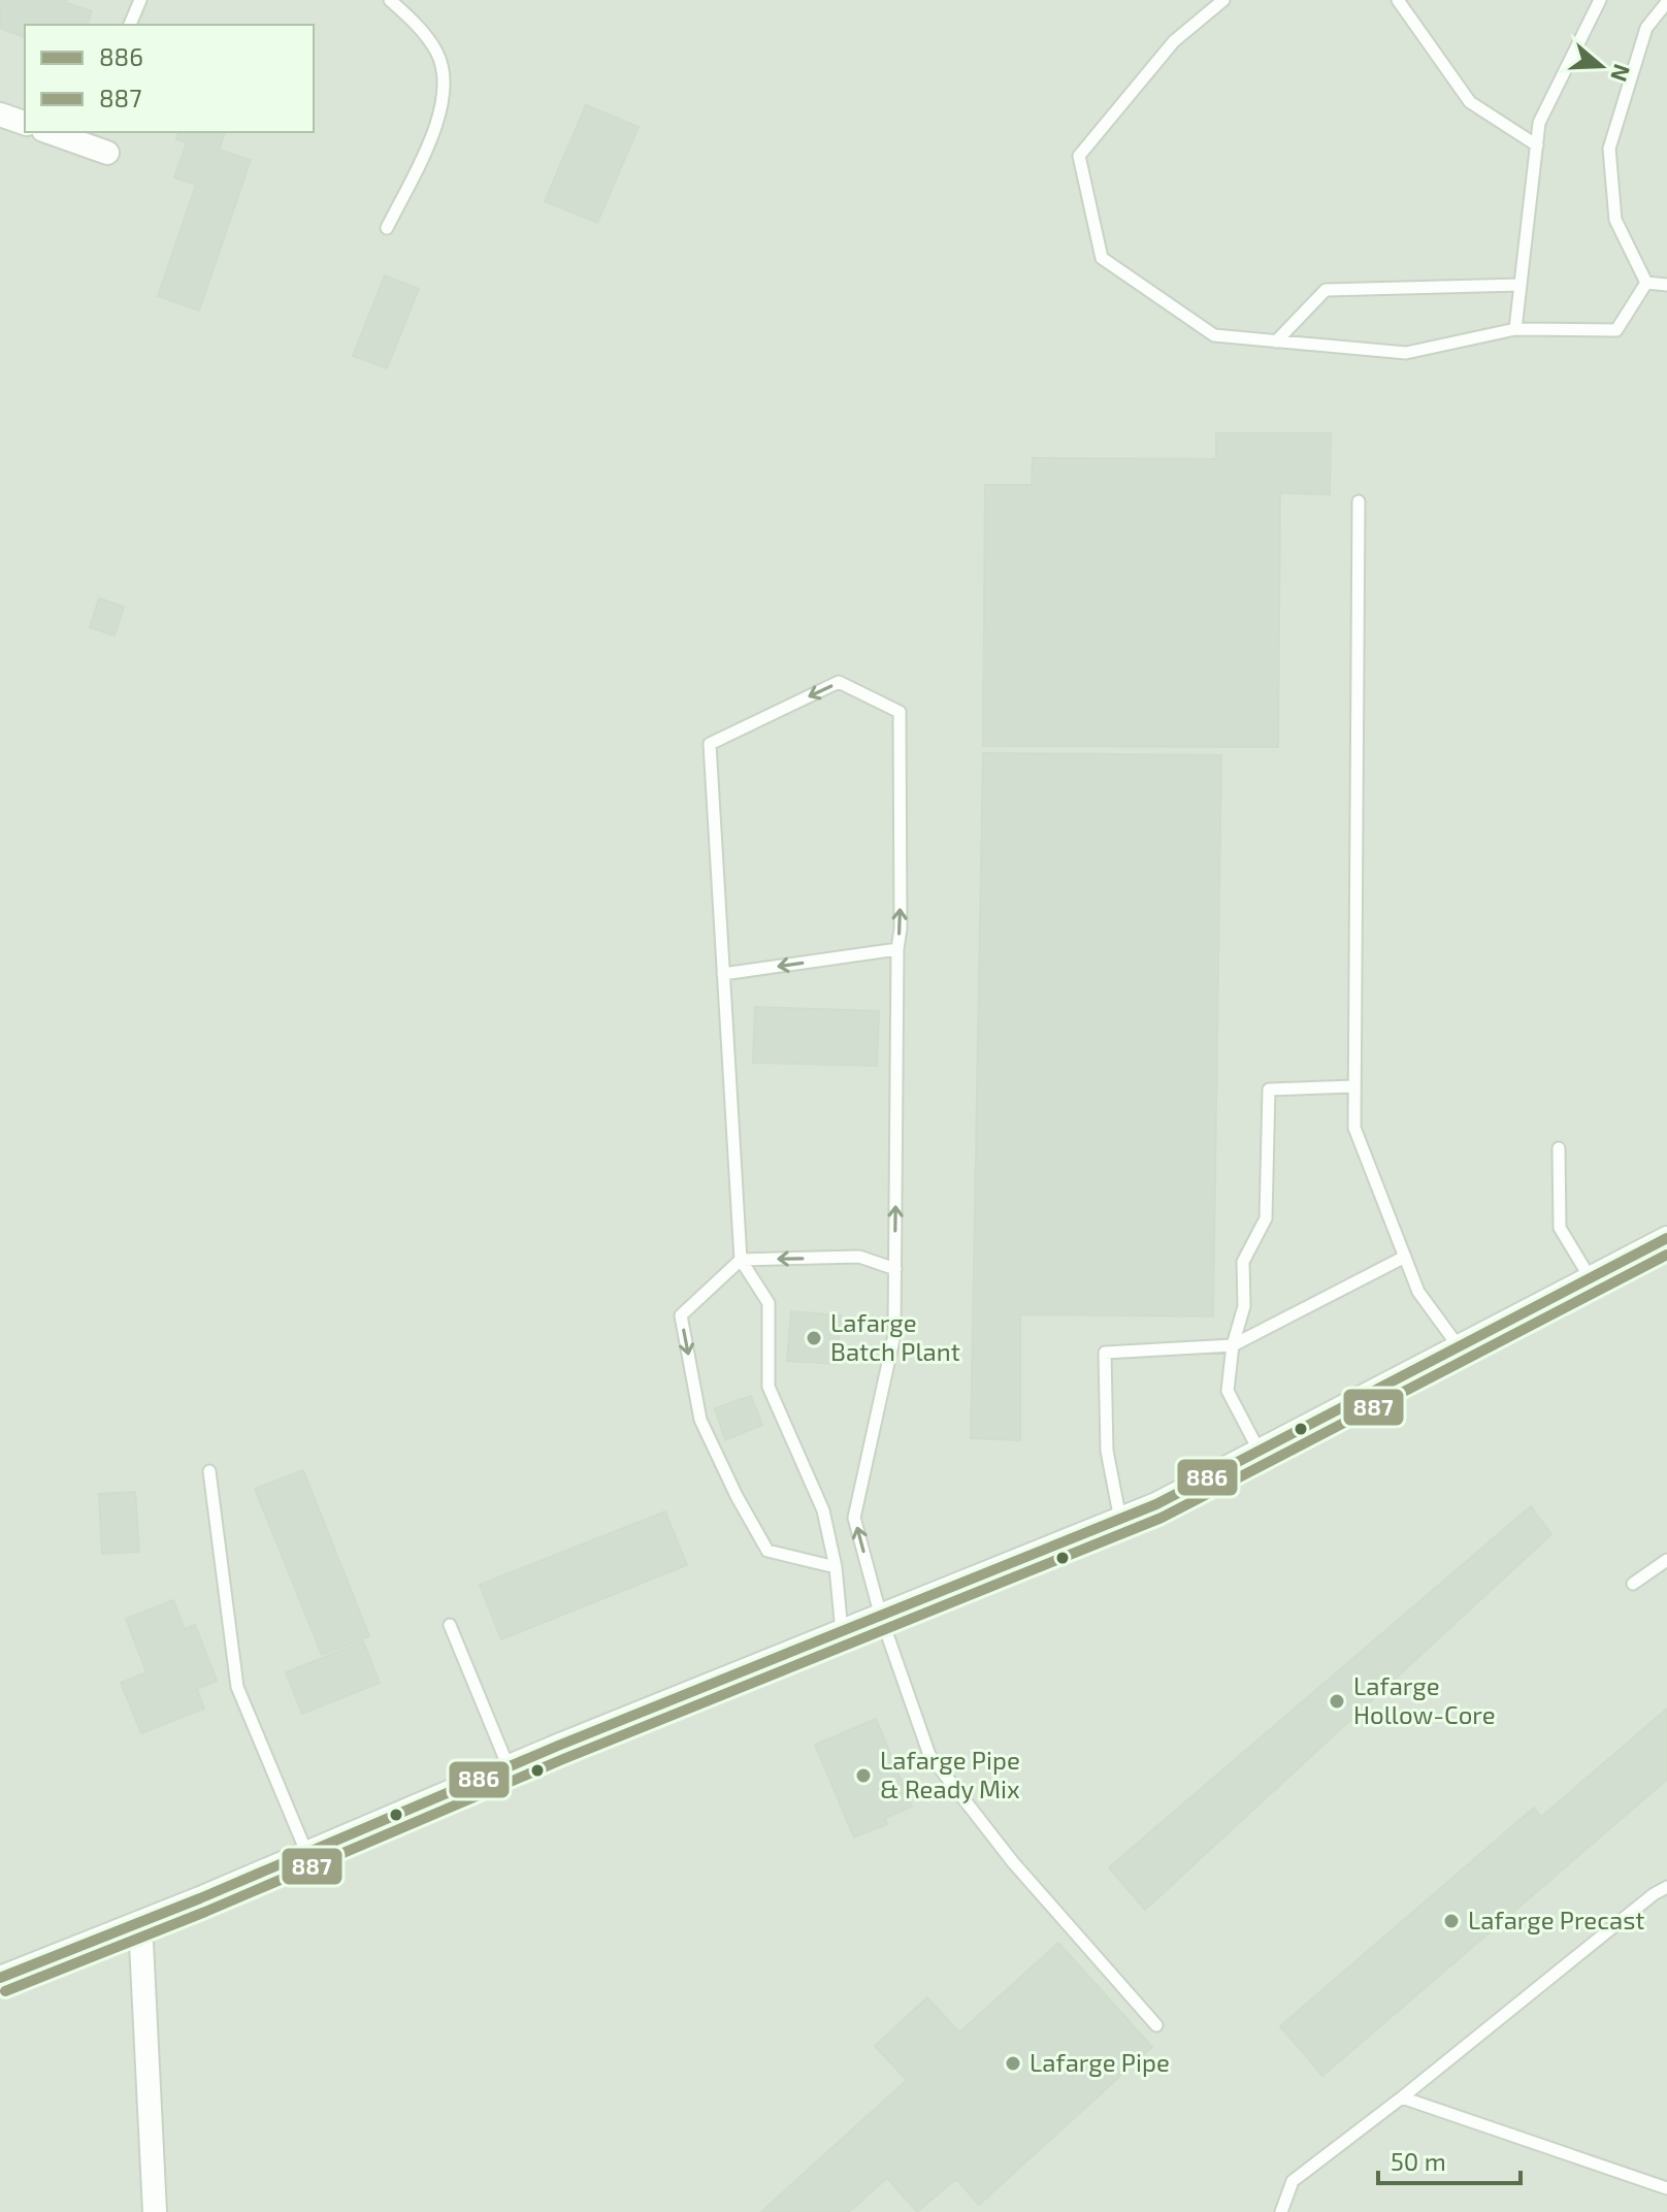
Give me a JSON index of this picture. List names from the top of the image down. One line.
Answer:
{"places":["Lafarge Batch Plant","Lafarge Hollow-Core","Lafarge Pipe & Ready Mix","Lafarge Precast","Lafarge Pipe"],"lines":["transit line 886","transit line 887"],"legend":["886","887"],"scale_bar":"50 m","north":"right"}
